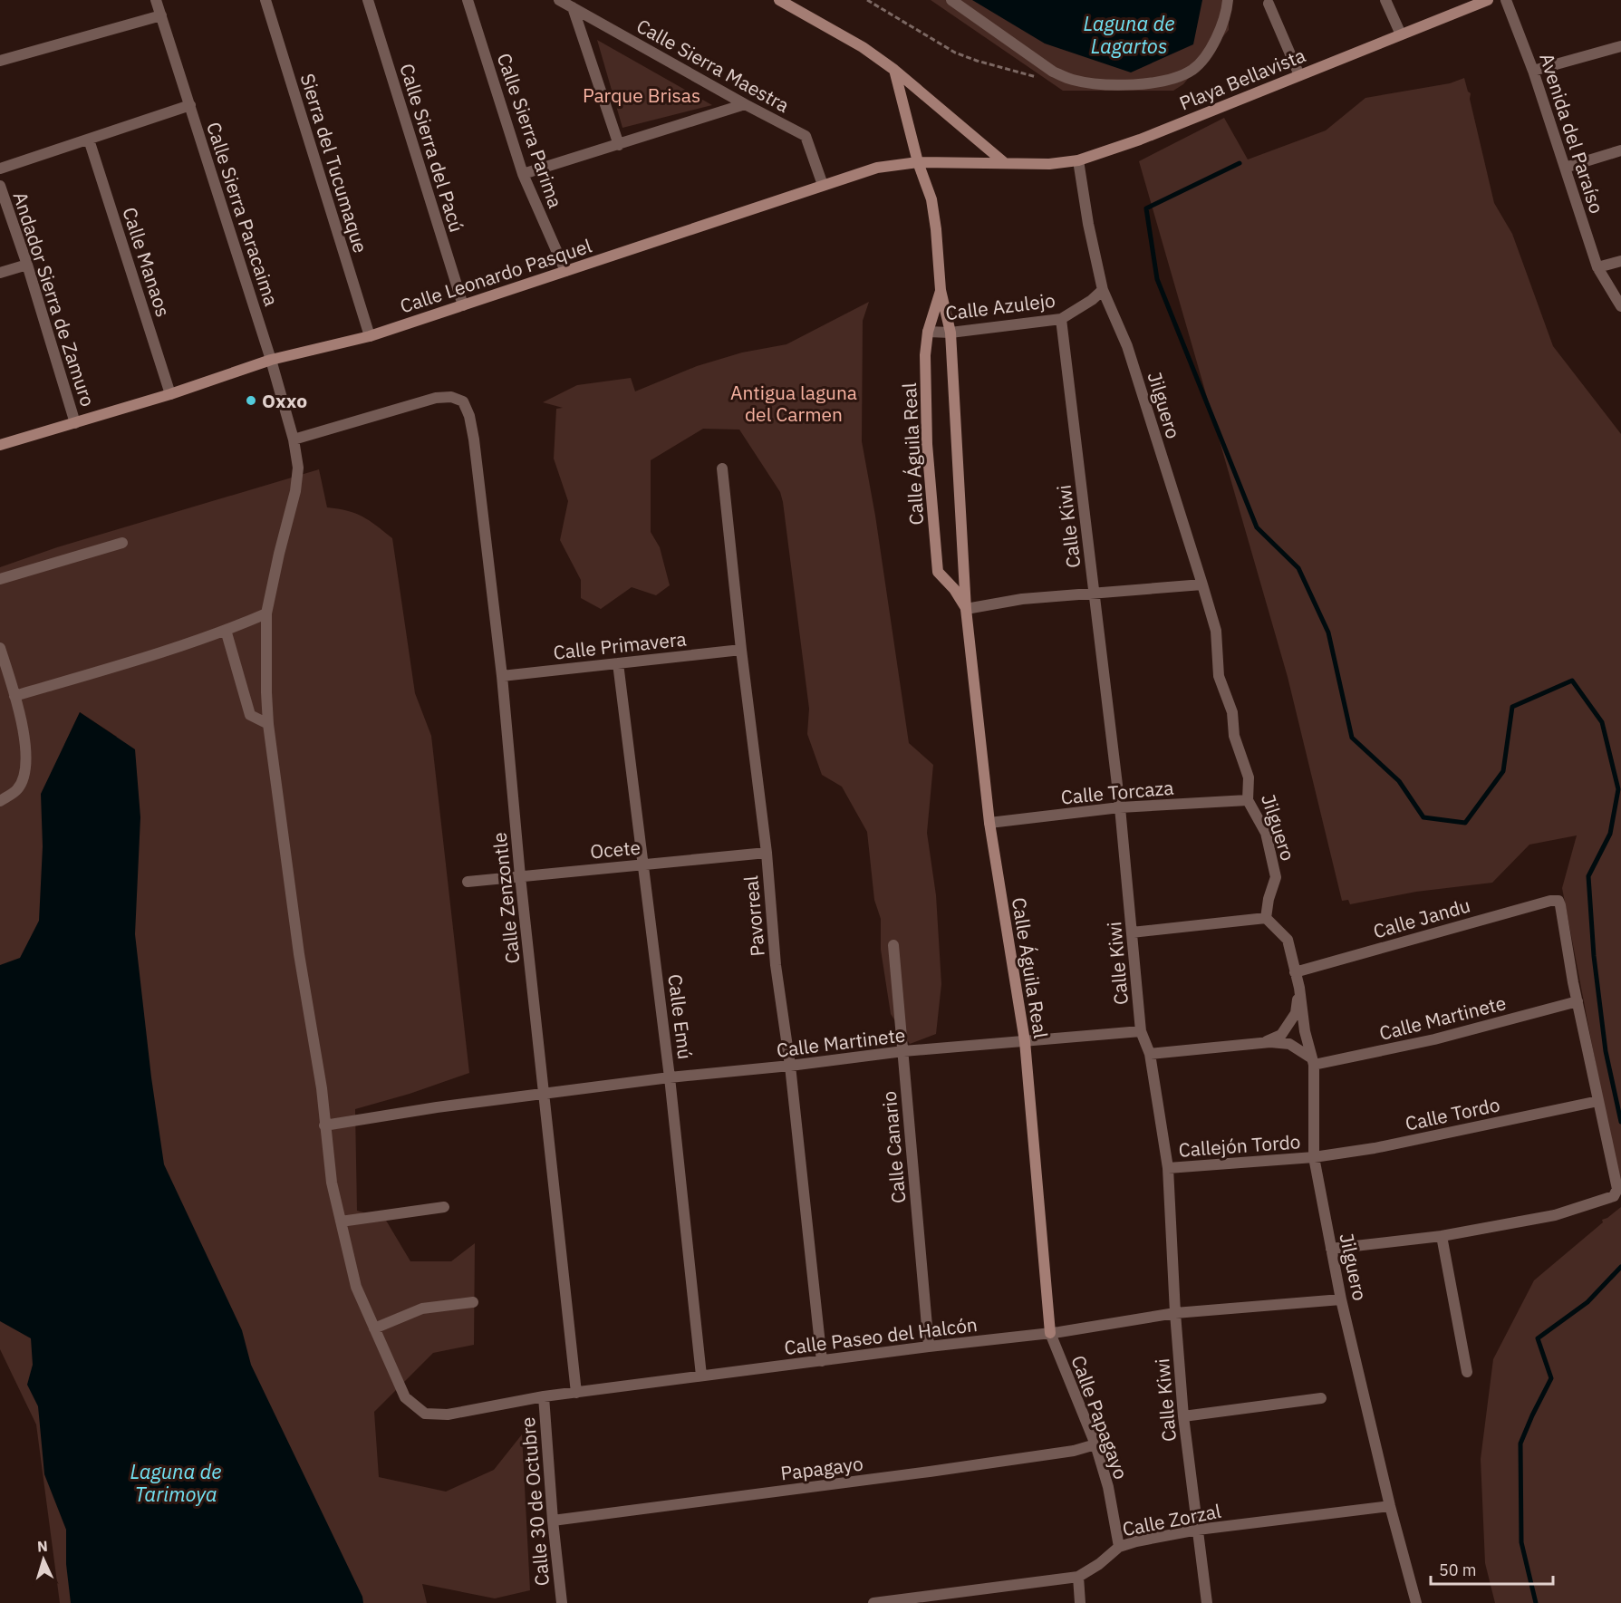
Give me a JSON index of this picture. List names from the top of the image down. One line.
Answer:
{"streets":{"street":["Calle Sierra Maestra","Playa Bellavista","Calle Sierra Parima","Avenida del Paraíso","Calle Sierra del Pacú","Sierra del Tucumaque","Calle Sierra Paracaima","Calle Manaos","Calle Leonardo Pasquel","Andador Sierra de Zamuro","Calle Azulejo","Jilguero","Calle Águila Real","Calle Kiwi","Calle Primavera","Calle Torcaza","Ocete","Calle Zenzontle","Pavorreal","Calle Jandu","Calle Emú","Calle Martinete","Calle Tordo","Callejón Tordo","Calle Canario","Calle Paseo del Halcón","Calle Papagayo","Papagayo","Calle 30 de Octubre","Calle Zorzal"]},"crossings":[["Calle Sierra Maestra","Calle Leonardo Pasquel"],["Playa Bellavista","Calle Leonardo Pasquel"],["Playa Bellavista","Jilguero"],["Calle Sierra Parima","Calle Leonardo Pasquel"],["Calle Sierra del Pacú","Calle Leonardo Pasquel"],["Sierra del Tucumaque","Calle Leonardo Pasquel"],["Calle Sierra Paracaima","Calle Leonardo Pasquel"],["Calle Sierra Paracaima","Calle Zenzontle"],["Calle Sierra Paracaima","Calle Martinete"],["Calle Sierra Paracaima","Calle Paseo del Halcón"],["Calle Manaos","Calle Leonardo Pasquel"],["Calle Leonardo Pasquel","Andador Sierra de Zamuro"],["Calle Leonardo Pasquel","Calle Águila Real"],["Calle Azulejo","Jilguero"],["Calle Azulejo","Calle Águila Real"],["Calle Azulejo","Calle Kiwi"],["Jilguero","Calle Torcaza"],["Jilguero","Calle Jandu"],["Jilguero","Calle Martinete"],["Jilguero","Calle Tordo"],["Jilguero","Callejón Tordo"],["Jilguero","Calle Paseo del Halcón"],["Jilguero","Calle Zorzal"],["Calle Águila Real","Calle Torcaza"],["Calle Águila Real","Calle Martinete"],["Calle Águila Real","Calle Paseo del Halcón"],["Calle Águila Real","Calle Papagayo"],["Calle Kiwi","Calle Torcaza"],["Calle Kiwi","Calle Martinete"],["Calle Kiwi","Callejón Tordo"],["Calle Kiwi","Calle Paseo del Halcón"],["Calle Kiwi","Calle Zorzal"],["Calle Primavera","Calle Zenzontle"],["Calle Primavera","Pavorreal"],["Calle Primavera","Calle Emú"],["Ocete","Calle Zenzontle"],["Ocete","Pavorreal"],["Ocete","Calle Emú"],["Calle Zenzontle","Calle Martinete"],["Calle Zenzontle","Calle Paseo del Halcón"],["Pavorreal","Calle Martinete"],["Pavorreal","Calle Paseo del Halcón"],["Calle Jandu","Calle Martinete"],["Calle Emú","Calle Martinete"],["Calle Emú","Calle Paseo del Halcón"],["Calle Martinete","Calle Canario"],["Calle Tordo","Callejón Tordo"],["Calle Canario","Calle Paseo del Halcón"],["Calle Paseo del Halcón","Calle Papagayo"],["Calle Paseo del Halcón","Calle 30 de Octubre"],["Calle Papagayo","Papagayo"],["Calle Papagayo","Calle Zorzal"],["Papagayo","Calle 30 de Octubre"]],"water":["Laguna de Lagartos","Laguna de Tarimoya"],"parks":["Parque Brisas","Antigua laguna del Carmen"],"places":["Oxxo"],"scale_bar":"50 m","north":"top"}
